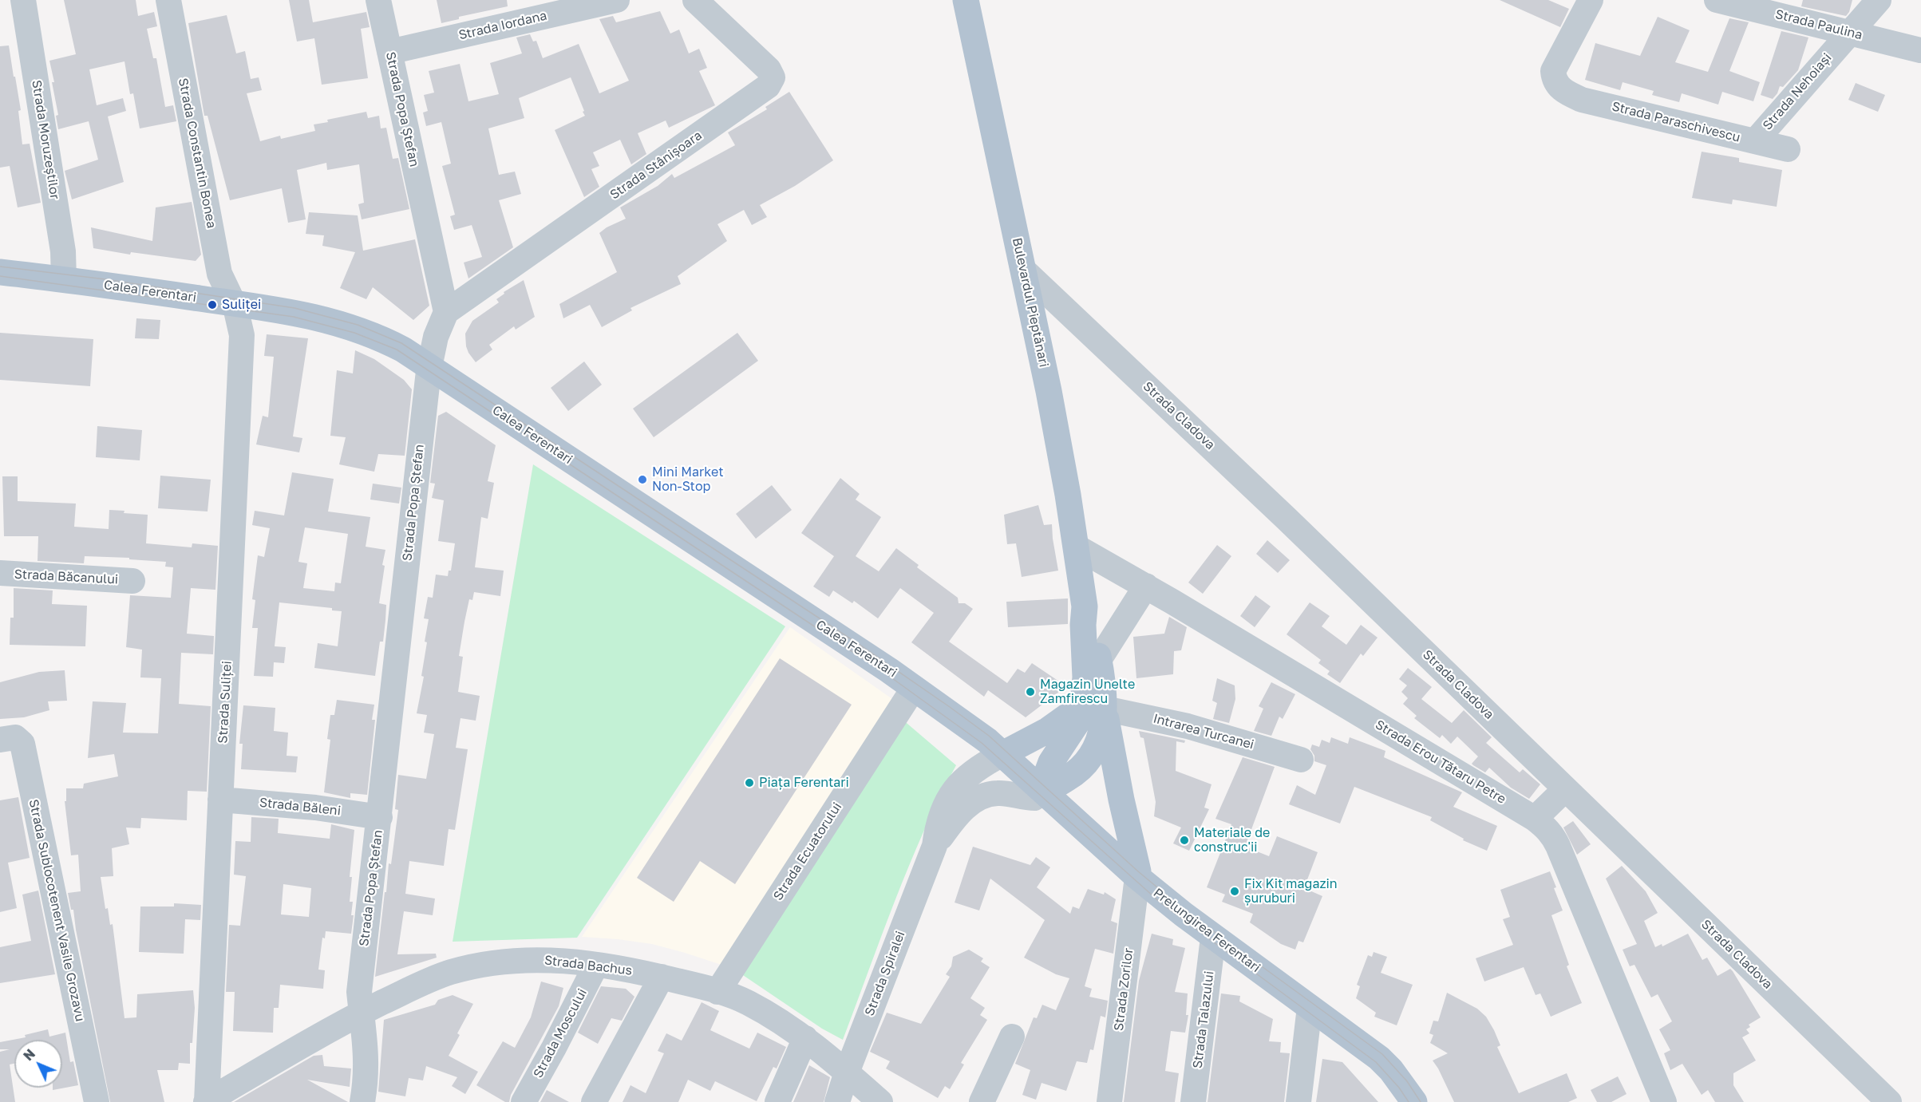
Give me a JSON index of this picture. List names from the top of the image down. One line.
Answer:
{"streets":{"main road":["Calea Ferentari","Bulevardul Pieptănari","Prelungirea Ferentari"],"street":["Strada Paulina","Strada Iordana","Strada Nehoiași","Strada Popa Ștefan","Strada Paraschivescu","Strada Moruzeștilor","Strada Constantin Bonea","Strada Stânișoara","Strada Cladova","Strada Băcanului","Strada Suliței","Intrarea Turcanei","Strada Erou Tătaru Petre","Strada Băleni","Strada Ecuatorului","Strada Sublocotenent Vasile Grozavu","Strada Bachus","Strada Spiralei","Strada Zorilor","Strada Talazului","Strada Moscului"]},"crossings":[["Strada Paulina","Strada Nehoiași"],["Strada Iordana","Strada Popa Ștefan"],["Strada Nehoiași","Strada Paraschivescu"],["Strada Popa Ștefan","Strada Stânișoara"],["Strada Popa Ștefan","Calea Ferentari"],["Strada Popa Ștefan","Strada Băleni"],["Strada Popa Ștefan","Strada Bachus"],["Strada Moruzeștilor","Calea Ferentari"],["Strada Constantin Bonea","Calea Ferentari"],["Strada Constantin Bonea","Strada Suliței"],["Calea Ferentari","Strada Suliței"],["Calea Ferentari","Strada Ecuatorului"],["Calea Ferentari","Prelungirea Ferentari"],["Calea Ferentari","Strada Spiralei"],["Bulevardul Pieptănari","Strada Cladova"],["Bulevardul Pieptănari","Intrarea Turcanei"],["Bulevardul Pieptănari","Strada Erou Tătaru Petre"],["Bulevardul Pieptănari","Prelungirea Ferentari"],["Bulevardul Pieptănari","Strada Spiralei"],["Strada Suliței","Strada Băleni"],["Strada Suliței","Strada Bachus"],["Strada Ecuatorului","Strada Bachus"],["Prelungirea Ferentari","Strada Spiralei"],["Prelungirea Ferentari","Strada Zorilor"],["Prelungirea Ferentari","Strada Talazului"],["Strada Bachus","Strada Spiralei"],["Strada Bachus","Strada Moscului"]],"places":["Suliței","Mini Market Non-Stop","Magazin Unelte Zamfirescu","Piața Ferentari","Materiale de construc'ii","Fix Kit magazin șuruburi"],"north":"top left"}
